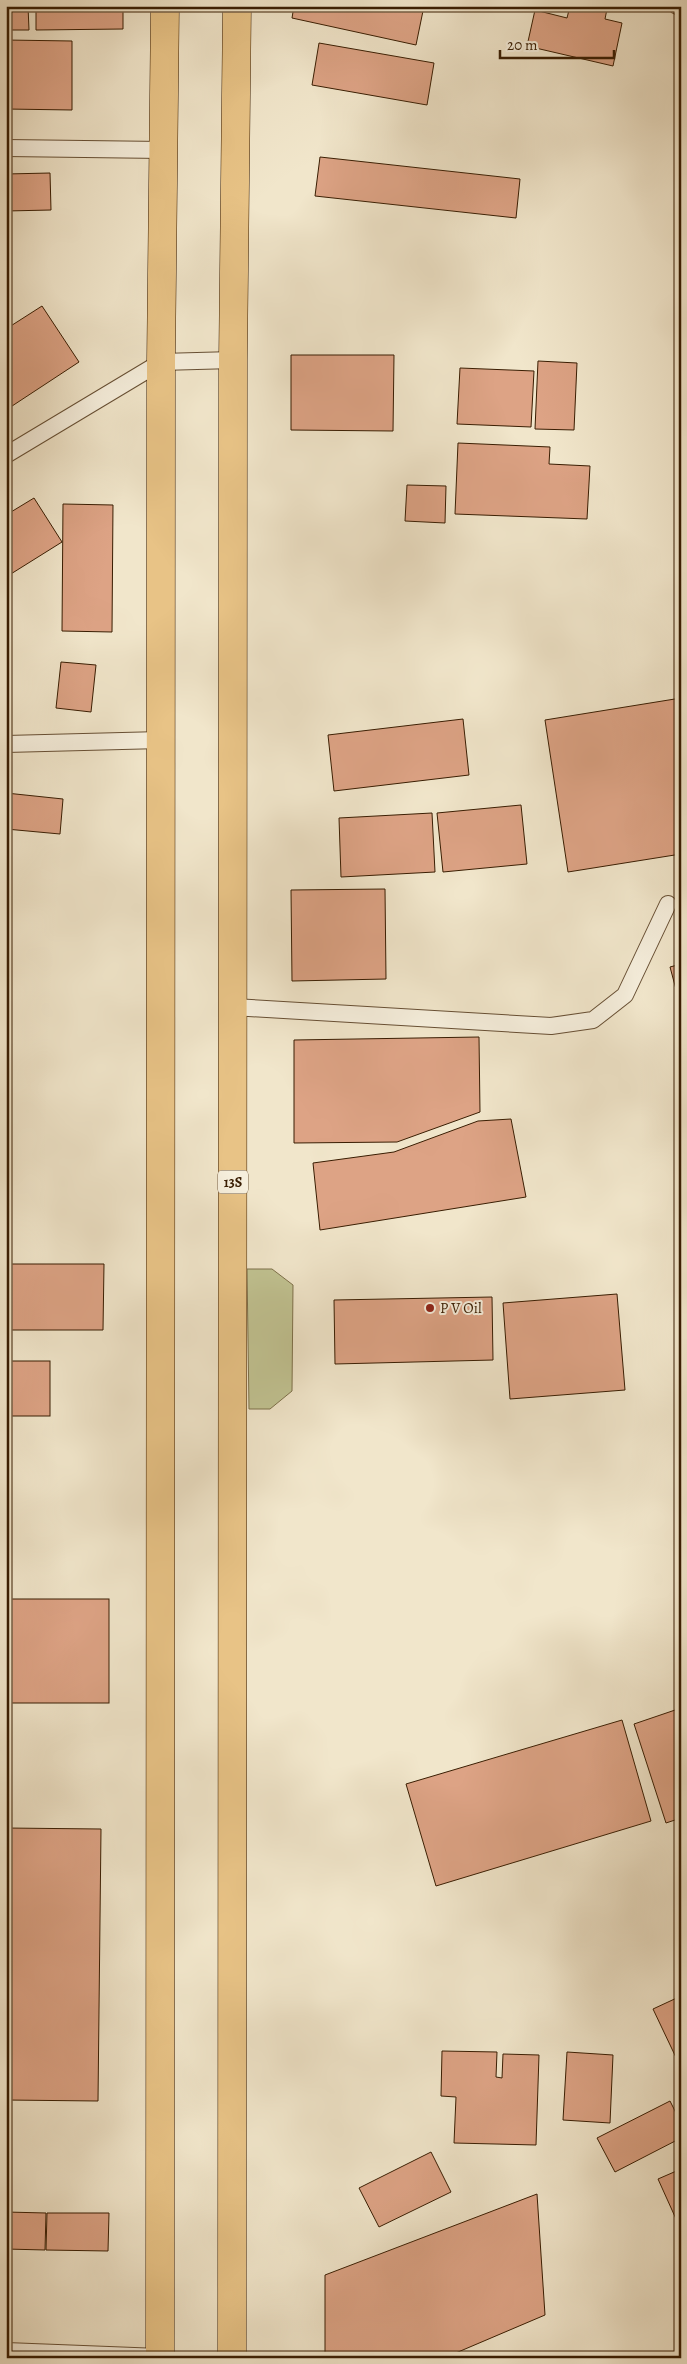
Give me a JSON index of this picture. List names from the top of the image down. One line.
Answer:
{"streets":{"highway":["13S"]},"places":["P V Oil"],"scale_bar":"20 m"}
